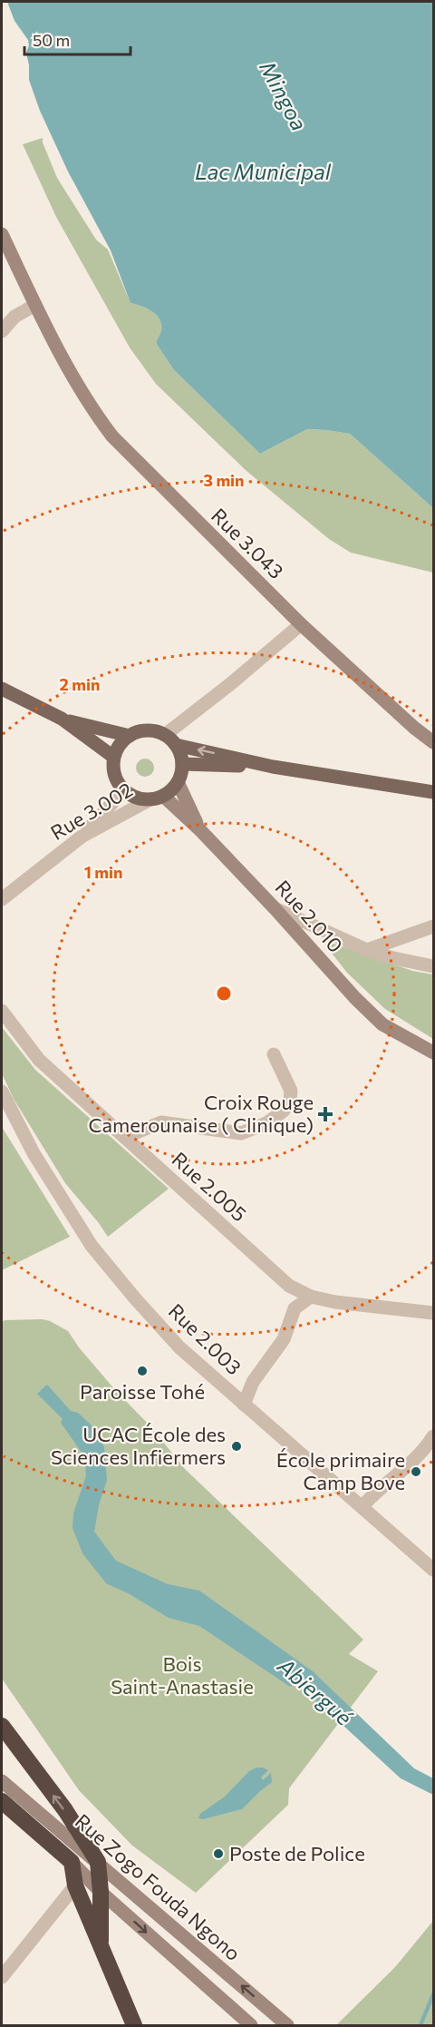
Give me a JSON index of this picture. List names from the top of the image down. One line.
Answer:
{"streets":{"main road":["Rue 3.043","Rue 2.010","Rue Zogo Fouda Ngono"],"street":["Rue 3.002","Rue 2.005","Rue 2.003"]},"crossings":[["Rue 3.002","Rue 2.010"]],"water":["Mingoa","Lac Municipal","Abiergué"],"parks":["Bois Saint-Anastasie"],"places":{"health":["Croix Rouge Camerounaise ( Clinique)"],"other":["Paroisse Tohé","UCAC École des Sciences Infiermers","École primaire Camp Bove","Poste de Police"]},"scale_bar":"50 m","rings":["3 min","2 min","1 min"]}
